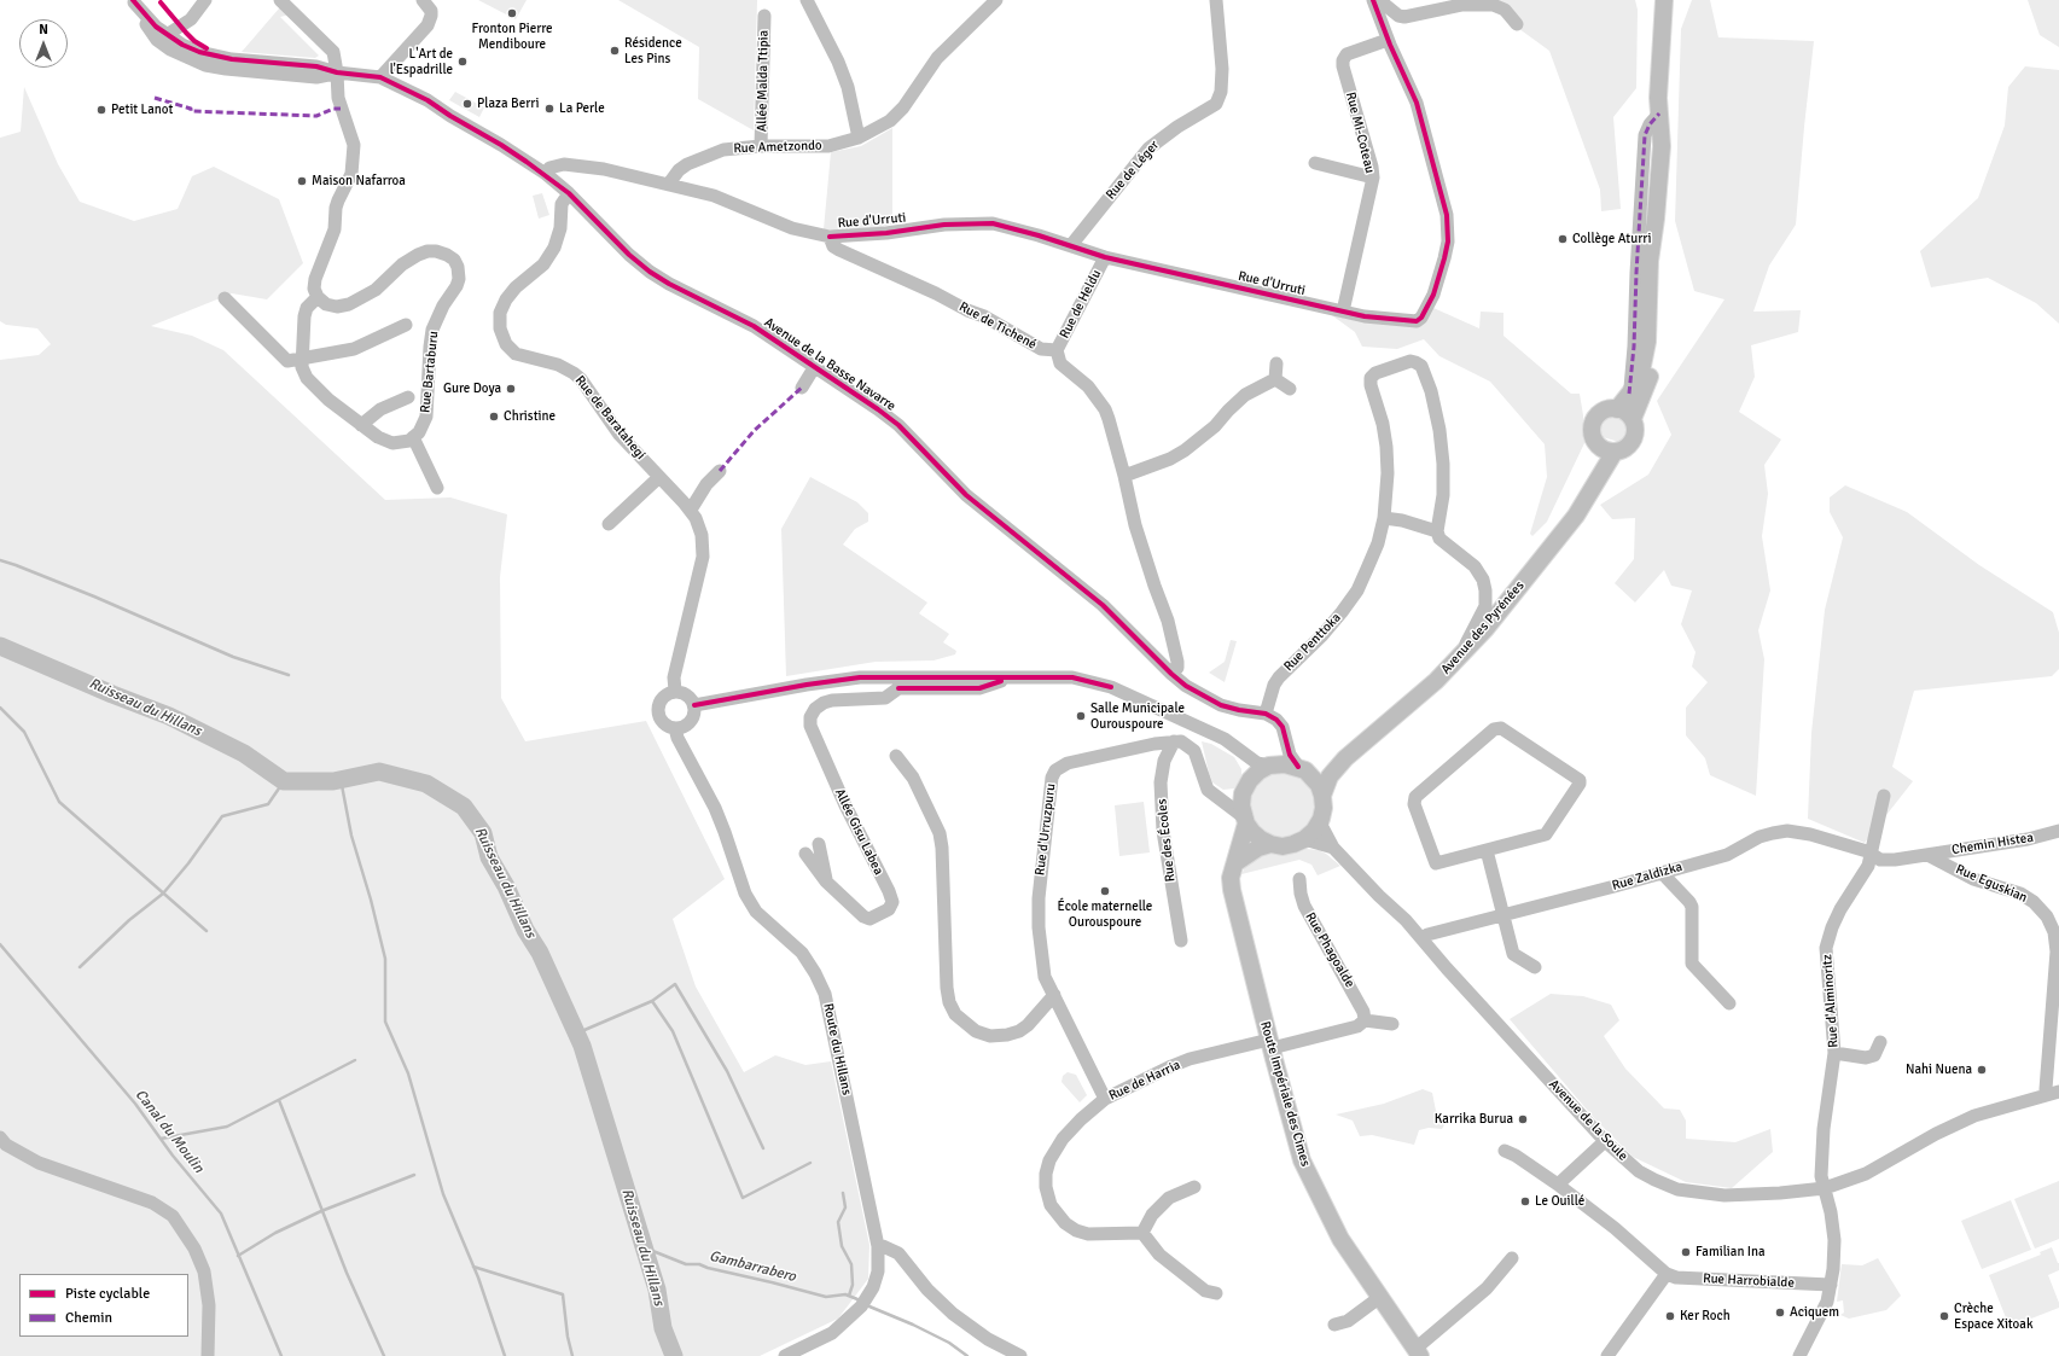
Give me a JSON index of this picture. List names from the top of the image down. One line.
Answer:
{"streets":{"main road":["Avenue des Pyrénées","Route Impériale des Cimes"],"street":["Allée Malda Ttipia","Rue Mi-Coteau","Rue Ametzondo","Rue de Léger","Rue d'Urruti","Rue de Heldu","Rue de Tichené","Avenue de la Basse Navarre","Rue Bartaburu","Rue de Baratahegi","Rue Penttoka","Rue d'Urruzpuru","Allée Gisu Labea","Rue des Écoles","Chemin Histea","Rue Zaldizka","Rue Eguskian","Rue Phagoalde","Rue d'Alminoritz","Route du Hillans","Rue de Harria","Avenue de la Soule","Rue Harrobialde"]},"crossings":[["Allée Malda Ttipia","Rue Ametzondo"],["Rue Mi-Coteau","Rue d'Urruti"],["Rue de Léger","Rue d'Urruti"],["Rue d'Urruti","Rue de Heldu"],["Rue d'Urruti","Rue de Tichené"],["Rue de Heldu","Rue de Tichené"],["Avenue de la Basse Navarre","Rue de Baratahegi"],["Avenue de la Basse Navarre","Rue Penttoka"],["Rue de Baratahegi","Route du Hillans"],["Avenue des Pyrénées","Route Impériale des Cimes"],["Avenue des Pyrénées","Avenue de la Soule"],["Rue d'Urruzpuru","Rue des Écoles"],["Rue d'Urruzpuru","Rue de Harria"],["Chemin Histea","Rue Eguskian"],["Rue Zaldizka","Rue d'Alminoritz"],["Rue Zaldizka","Avenue de la Soule"],["Rue Eguskian","Avenue de la Soule"],["Rue d'Alminoritz","Avenue de la Soule"],["Rue d'Alminoritz","Rue Harrobialde"],["Rue de Harria","Route Impériale des Cimes"],["Route Impériale des Cimes","Avenue de la Soule"]],"water":["Ruisseau du Hillans","Canal du Moulin","Gambarrabero"],"places":["Fronton Pierre Mendiboure","Résidence Les Pins","L'Art de l'Espadrille","Plaza Berri","La Perle","Petit Lanot","Maison Nafarroa","Collège Aturri","Gure Doya","Christine","Salle Municipale Ourouspoure","École maternelle Ourouspoure","Nahi Nuena","Karrika Burua","Le Ouillé","Familian Ina","Aciquem","Ker Roch","Crèche Espace Xitoak"],"legend":["Piste cyclable","Chemin"],"north":"top"}
